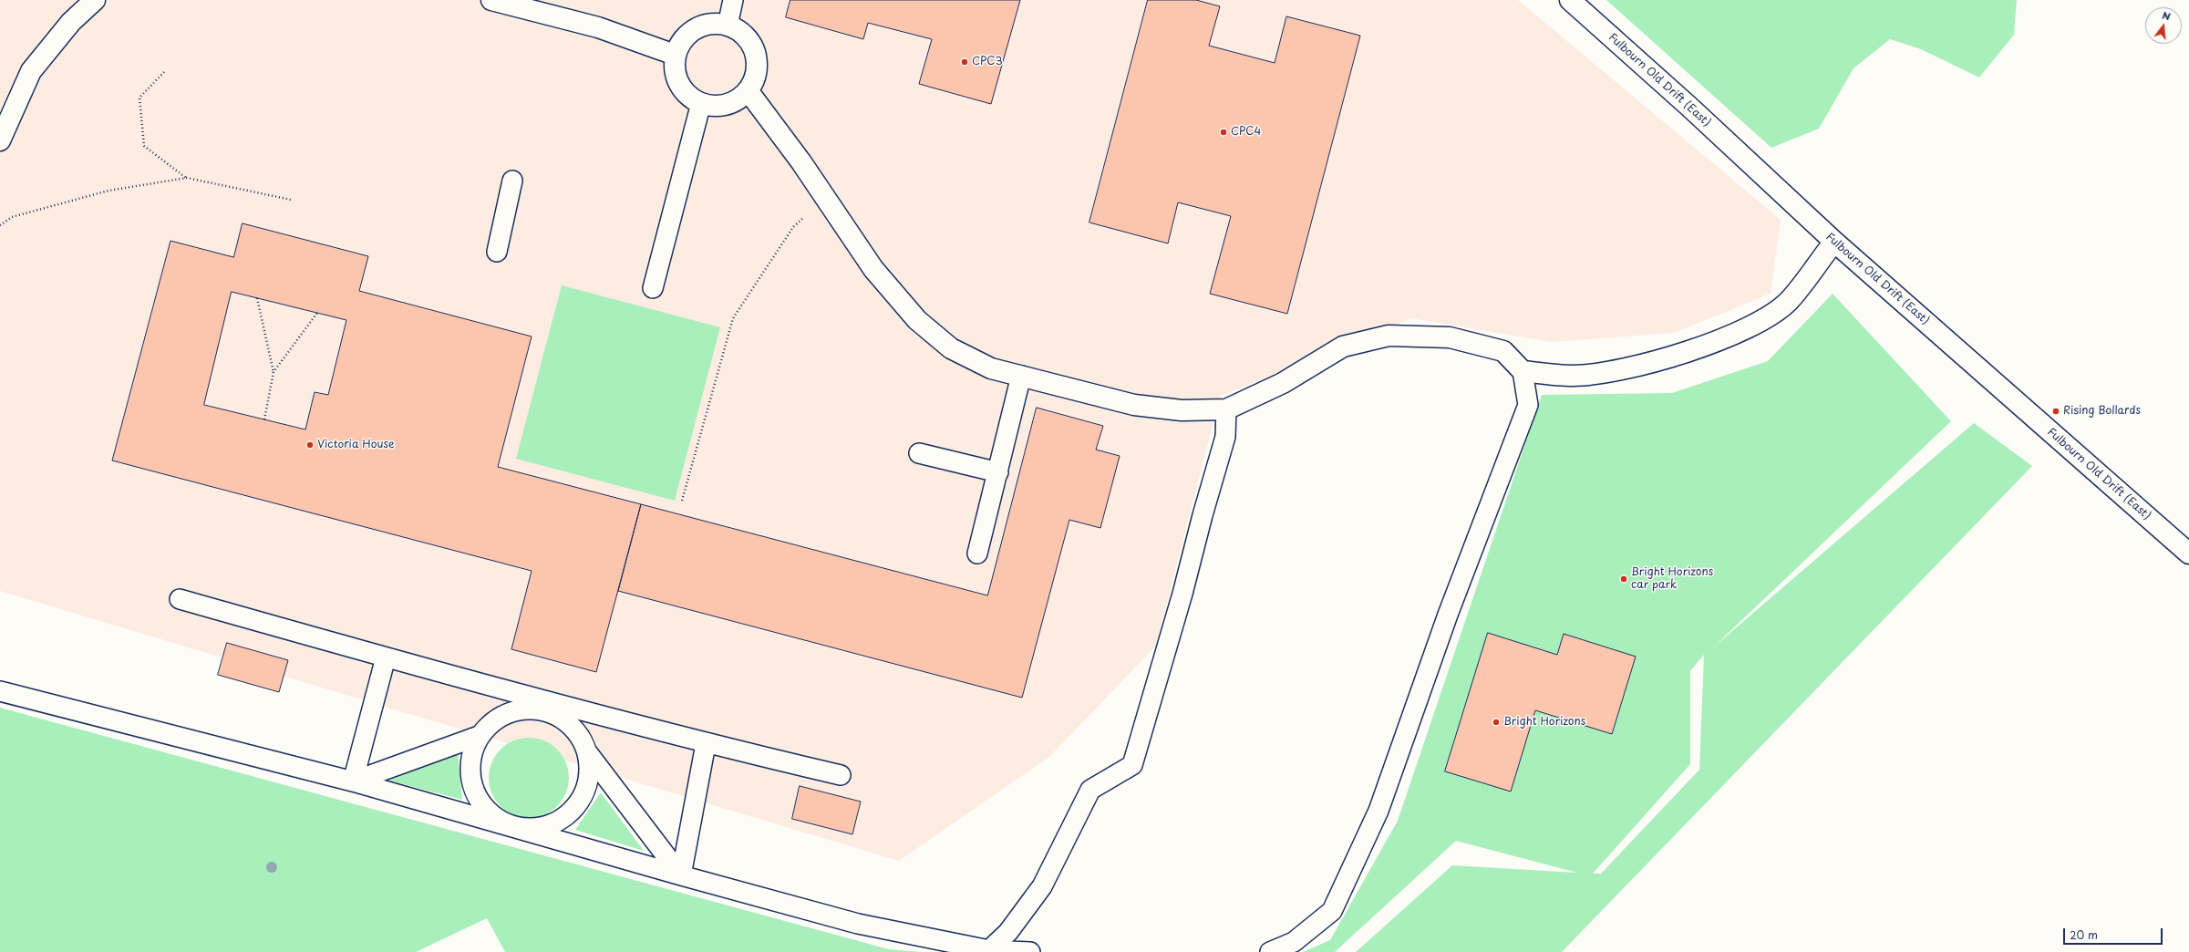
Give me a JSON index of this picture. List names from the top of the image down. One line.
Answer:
{"streets":{"street":["Fulbourn Old Drift (East)"]},"places":["CPC3","CPC4","Rising Bollards","Victoria House","Bright Horizons car park","Bright Horizons"],"scale_bar":"20 m","north":"top"}
